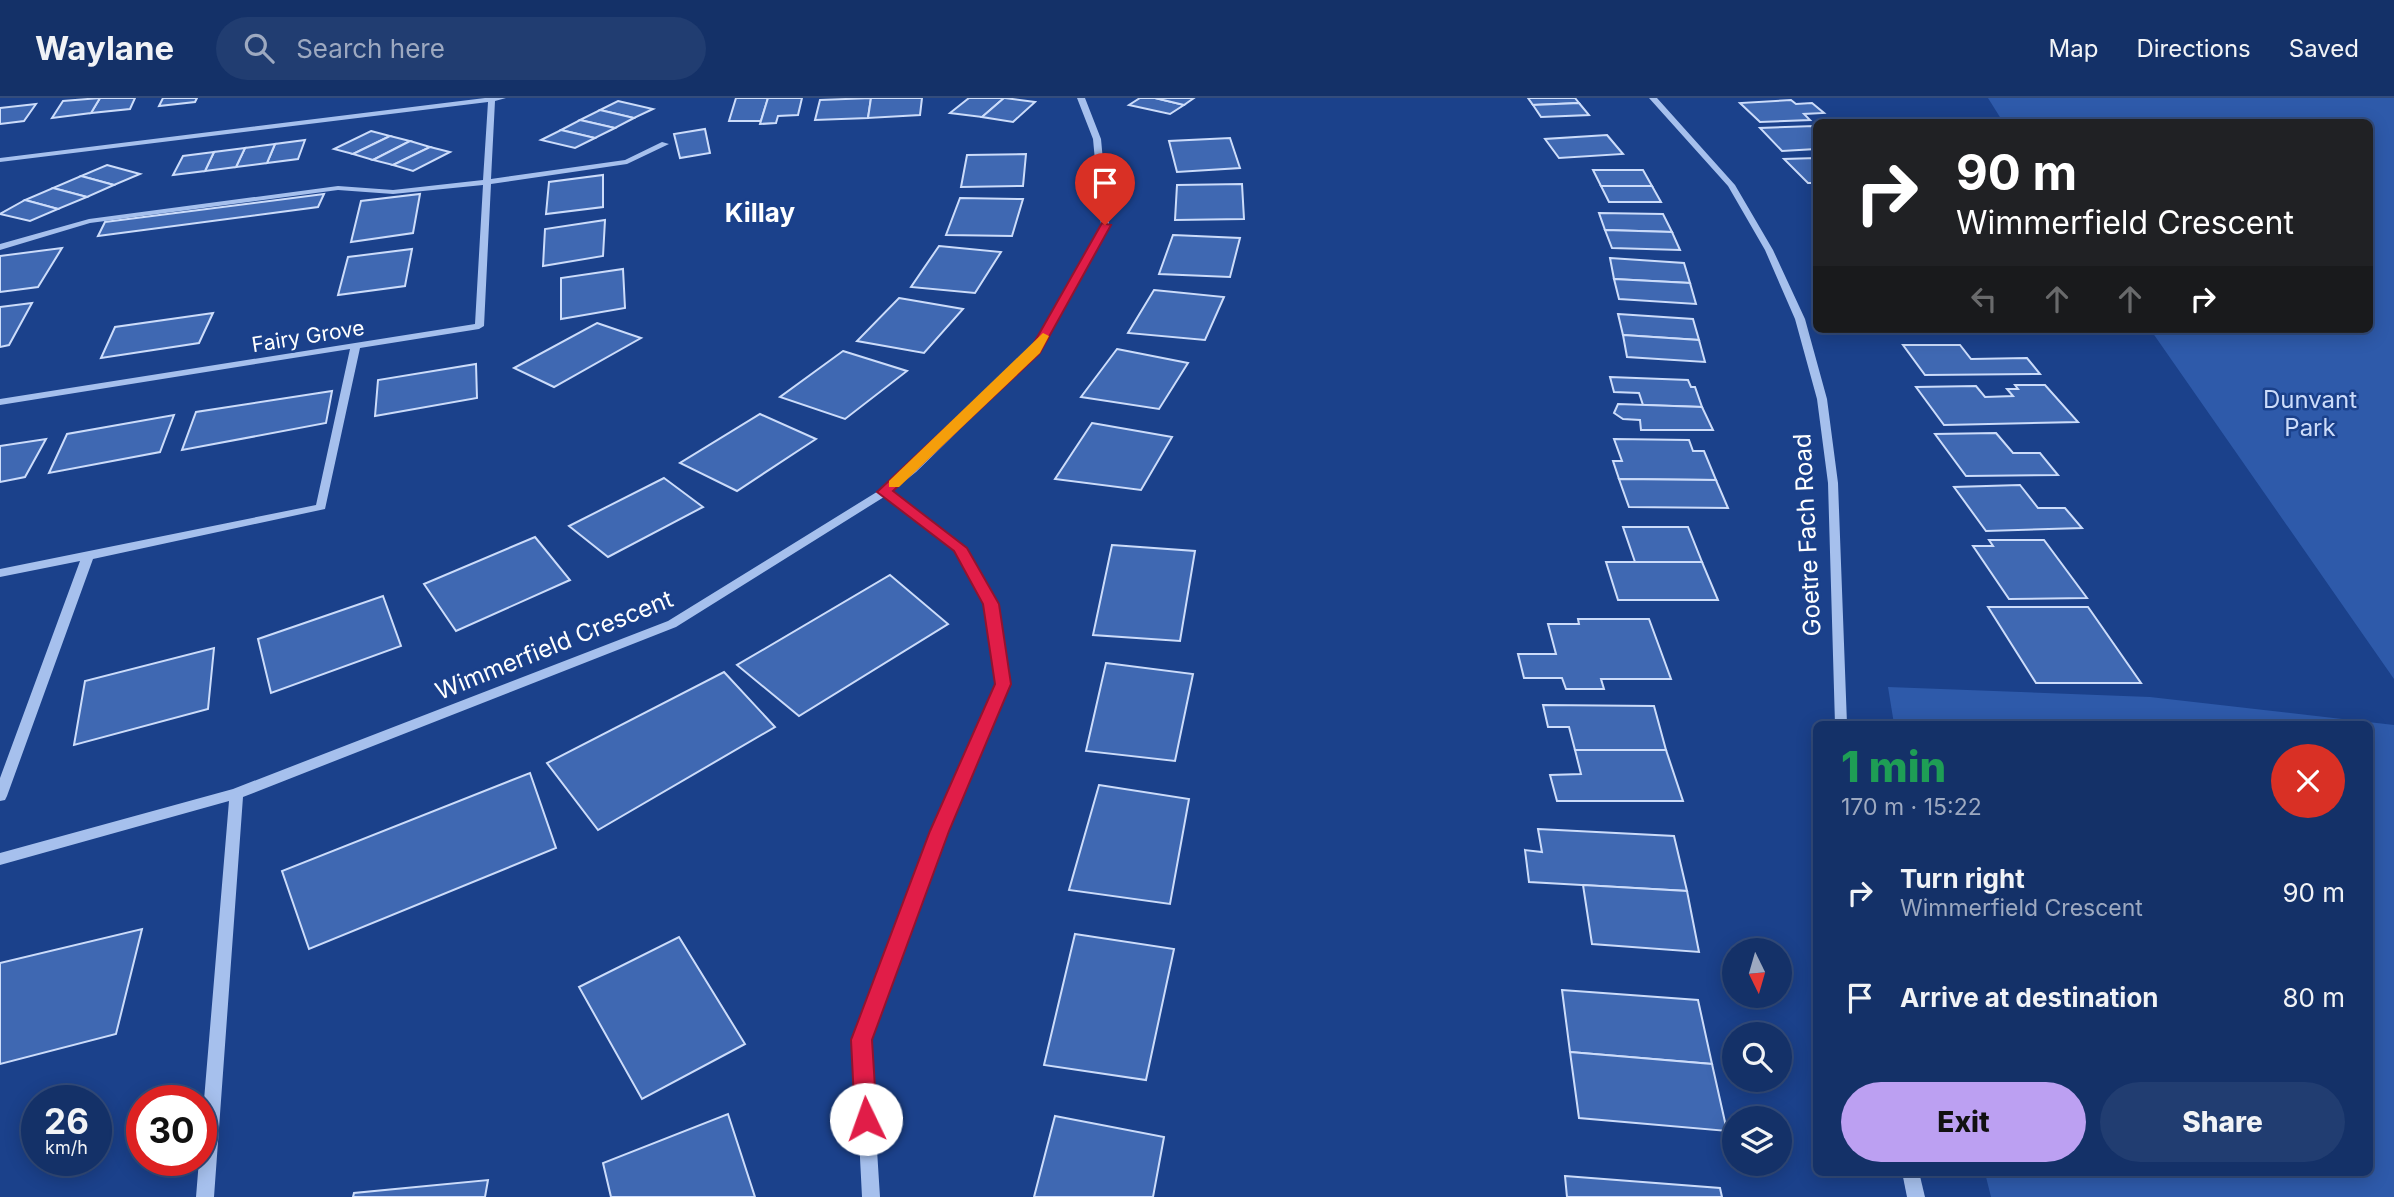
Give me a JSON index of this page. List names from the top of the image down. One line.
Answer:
{"streets":{"street":["Fairy Grove","Goetre Fach Road","Wimmerfield Crescent"]},"districts":["Killay"],"parks":["Dunvant Park"],"north":"bottom","page":{"header":"Waylane","search":"Search here","nav":["Map","Directions","Saved"],"turn":["90 m","Wimmerfield Crescent"],"heading":["1 min","170 m · 15:22"],"list":[{"name":"Turn right","note":"Wimmerfield Crescent","value":"90 m"},{"name":"Arrive at destination","value":"80 m"}],"buttons":["Exit","Share"],"speed":"26 km/h","limit":"30"}}
